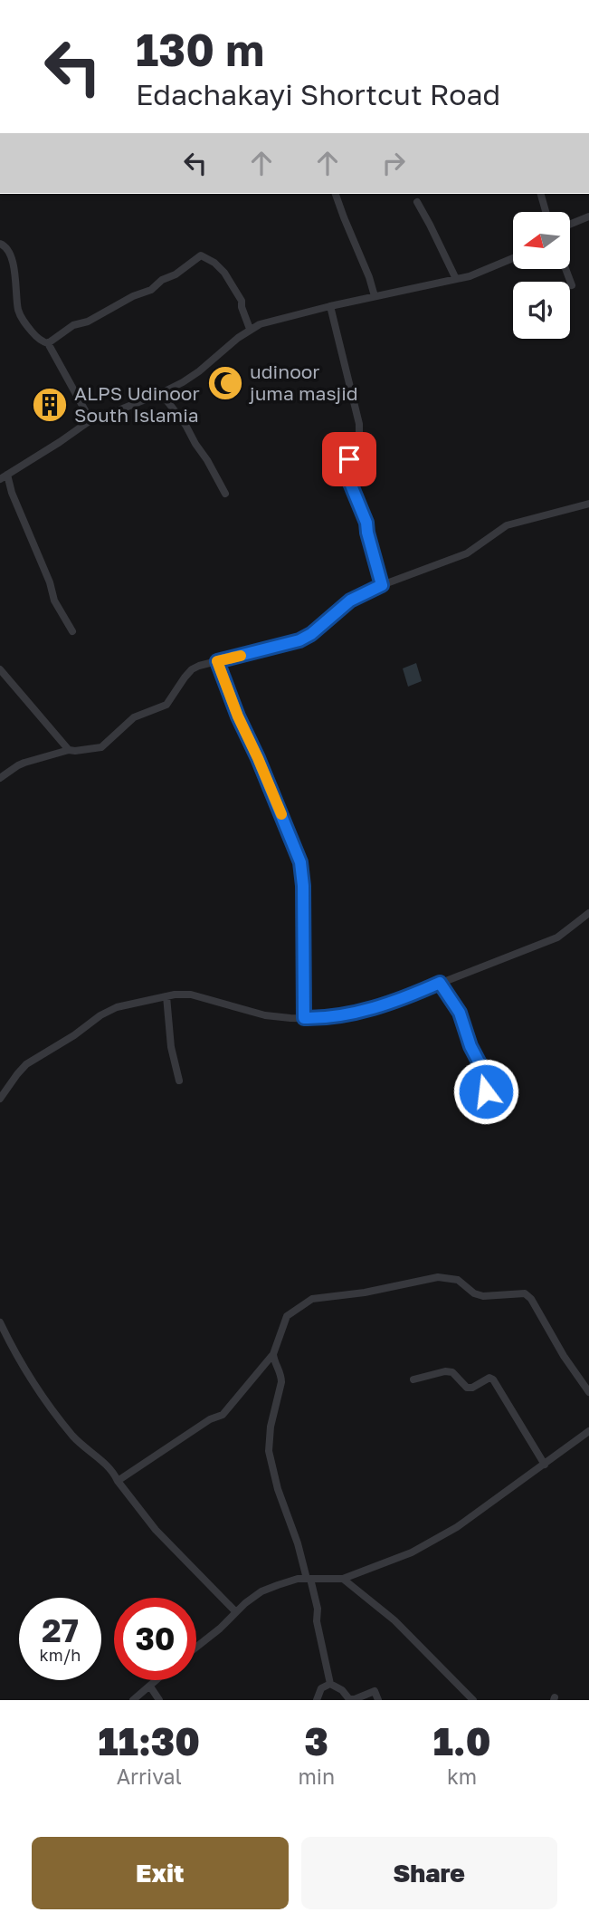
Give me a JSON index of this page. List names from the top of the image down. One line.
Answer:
{"places":{"mosque":["udinoor juma masjid"],"building":["ALPS Udinoor South Islamia"]},"north":"left","page":{"turn":["130 m","Edachakayi Shortcut Road"],"speed":"27 km/h","limit":"30","eta":["11:30","Arrival","3","min","1.0","km"],"buttons":["Exit","Share"]}}
